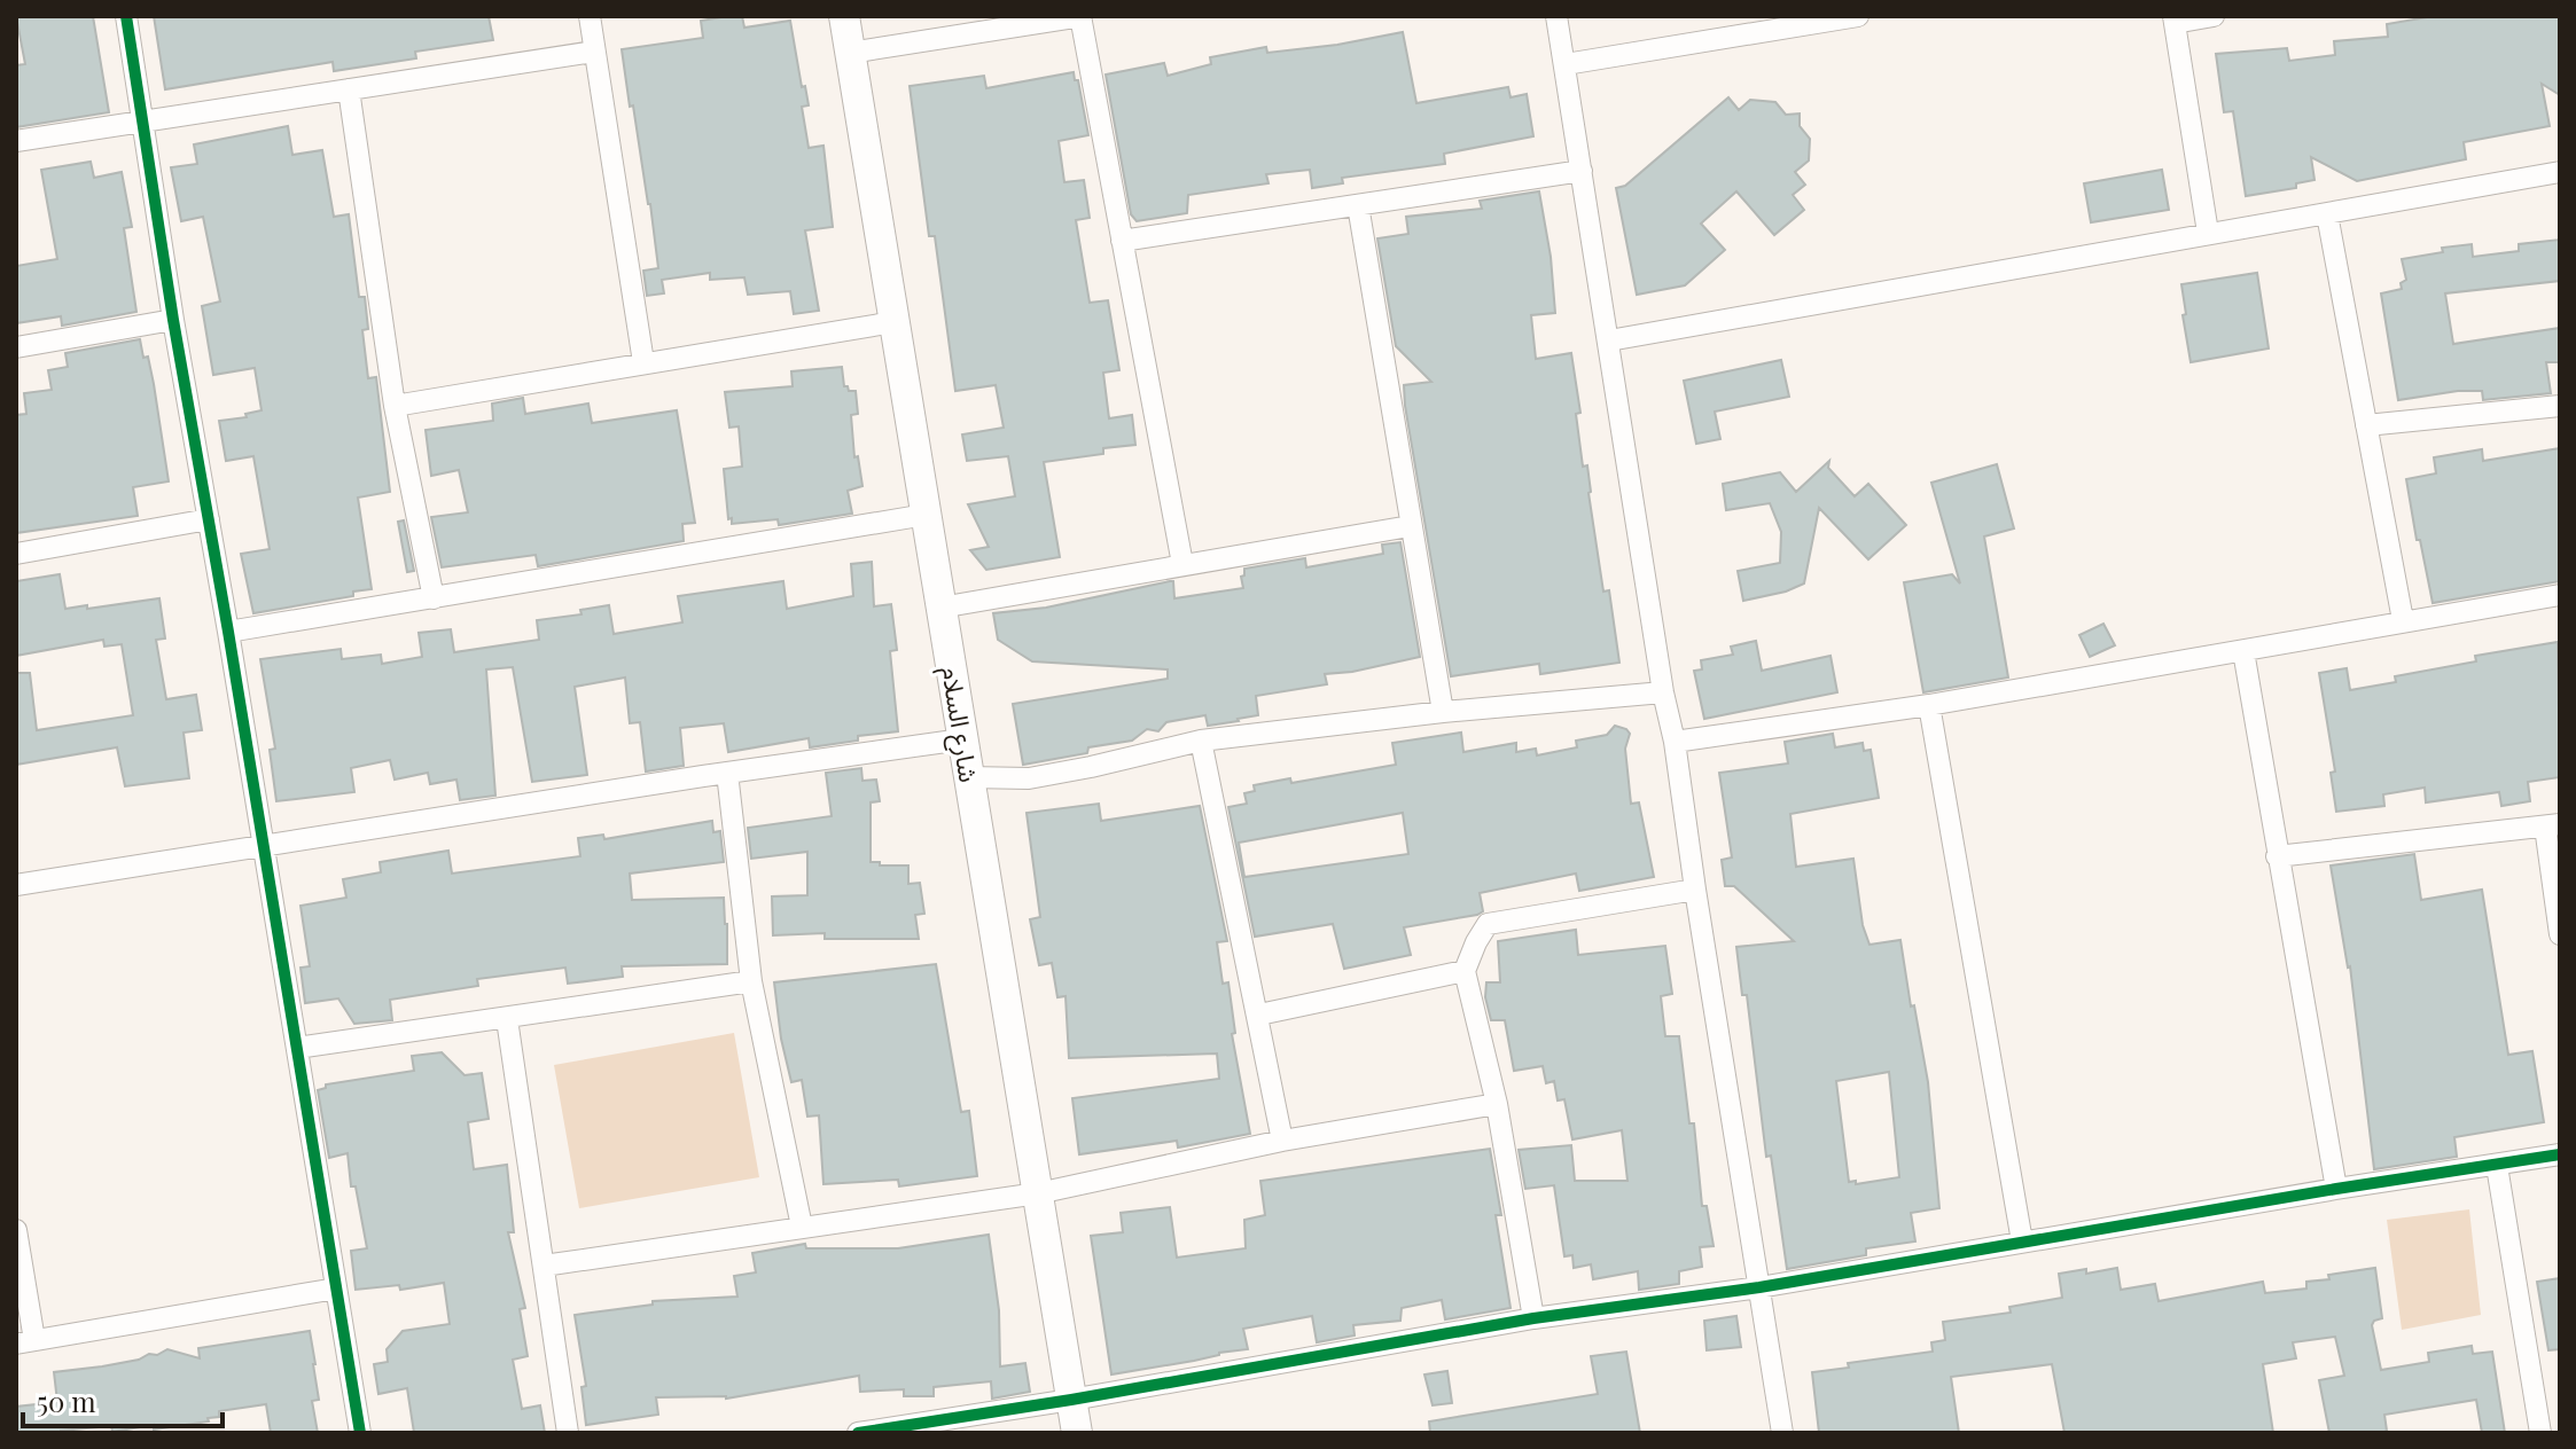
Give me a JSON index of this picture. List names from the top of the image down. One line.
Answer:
{"streets":{"street":["شارع السلام"]},"scale_bar":"50 m"}
